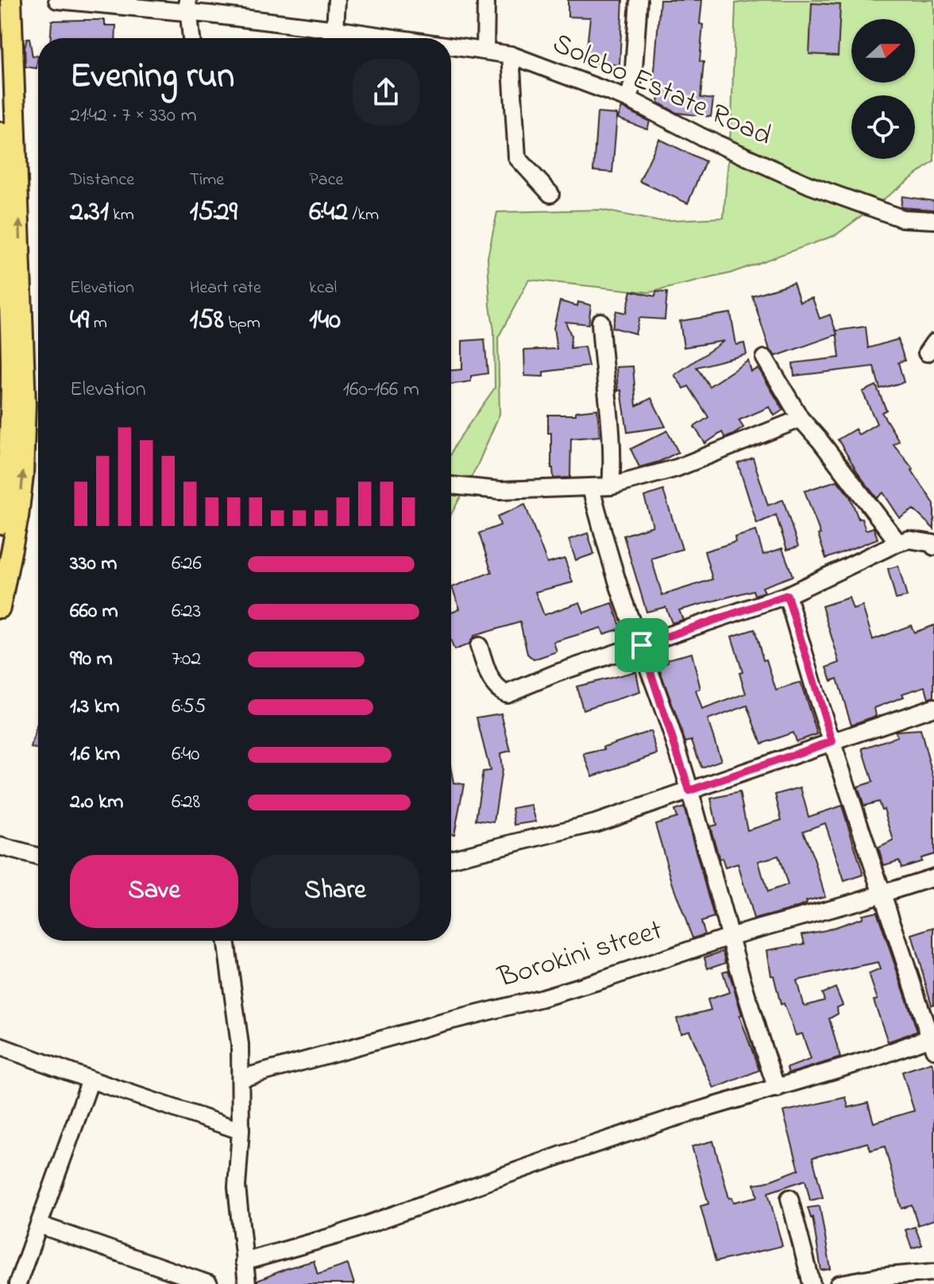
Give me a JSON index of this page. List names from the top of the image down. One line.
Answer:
{"streets":{"street":["Solebo Estate Road","Borokini street"]},"north":"right","page":{"heading":["Evening run","21:42 · 7 × 330 m"],"stats":[["Distance","2.31 km"],["Time","15:29"],["Pace","6:42 /km"],["Elevation","49 m"],["Heart rate","158 bpm"],["kcal","140"]],"chart":["Elevation","160–166 m"],"list":[{"name":"330 m","note":"6:26"},{"name":"660 m","note":"6:23"},{"name":"990 m","note":"7:02"},{"name":"1.3 km","note":"6:55"},{"name":"1.6 km","note":"6:40"},{"name":"2.0 km","note":"6:28"}],"buttons":["Save","Share"]}}
